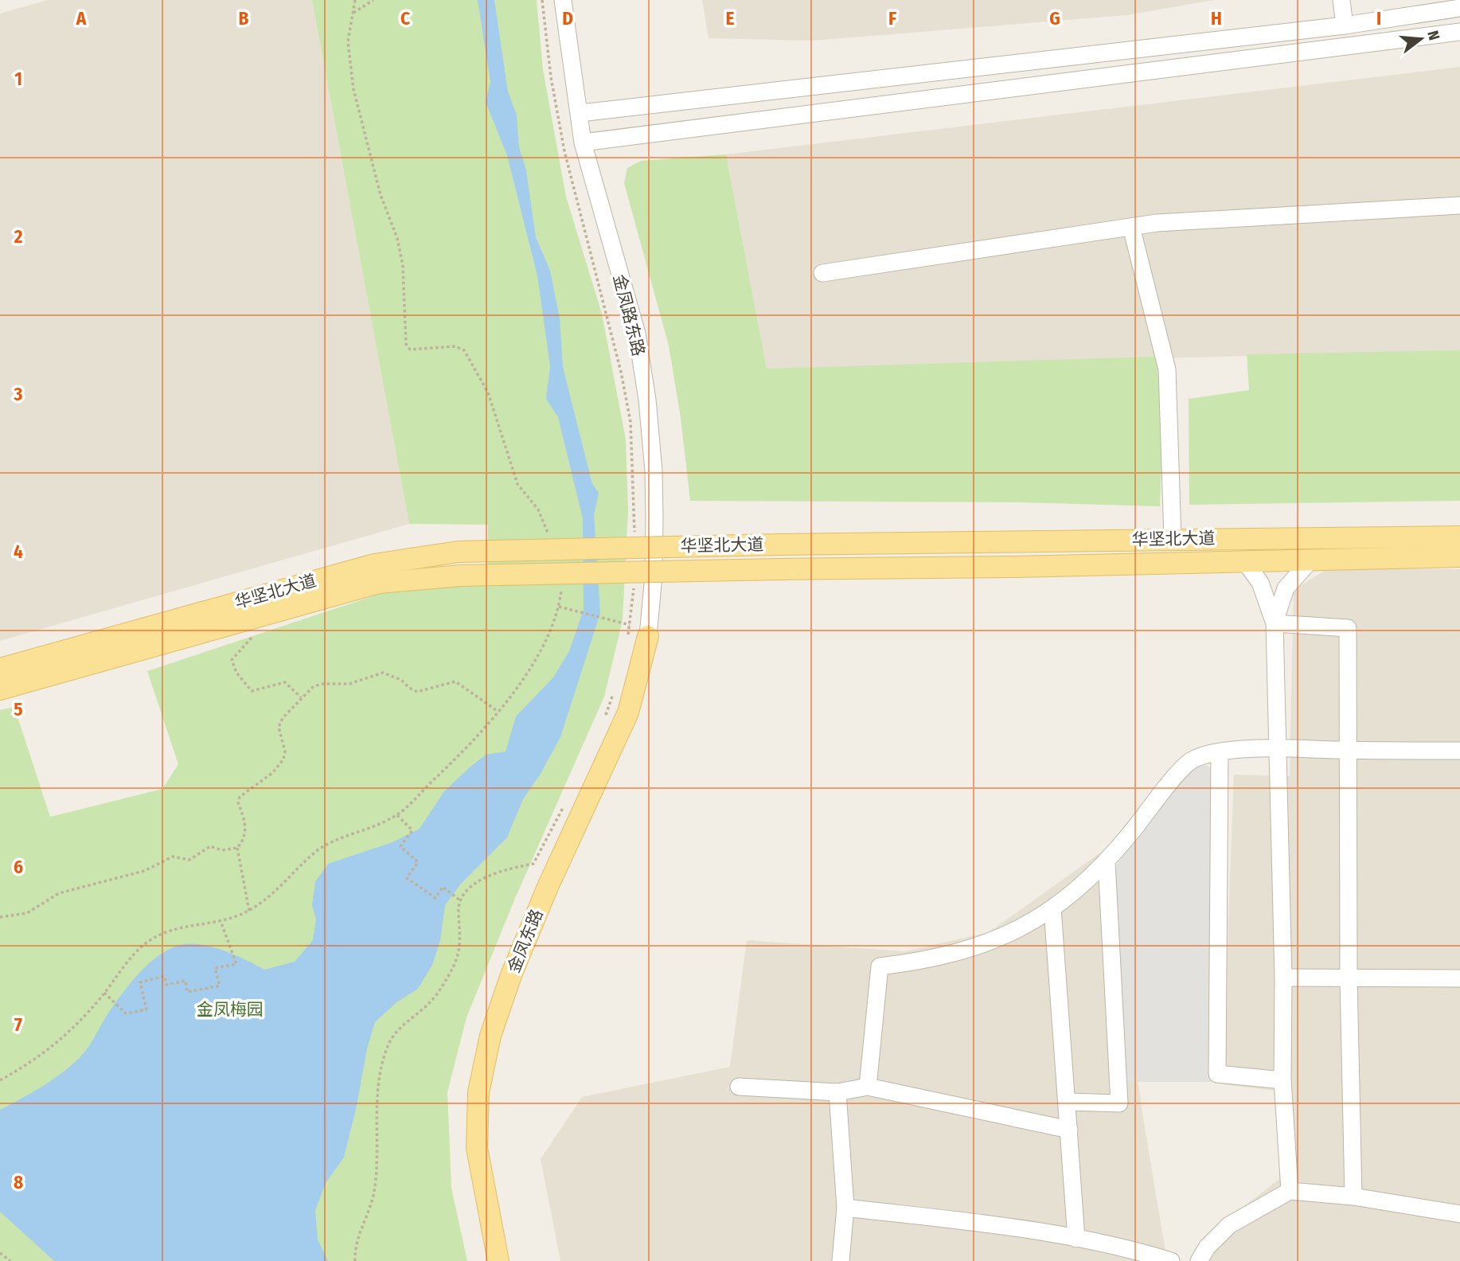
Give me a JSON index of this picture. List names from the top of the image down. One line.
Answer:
{"streets":{"main road":["华坚北大道","金凤东路"],"street":["金凤路东路"]},"crossings":[["金凤路东路","金凤东路"]],"parks":["金凤梅园"],"north":"right","grid":{"columns":["A","B","C","D","E","F","G","H","I"],"rows":["1","2","3","4","5","6","7","8"]}}
